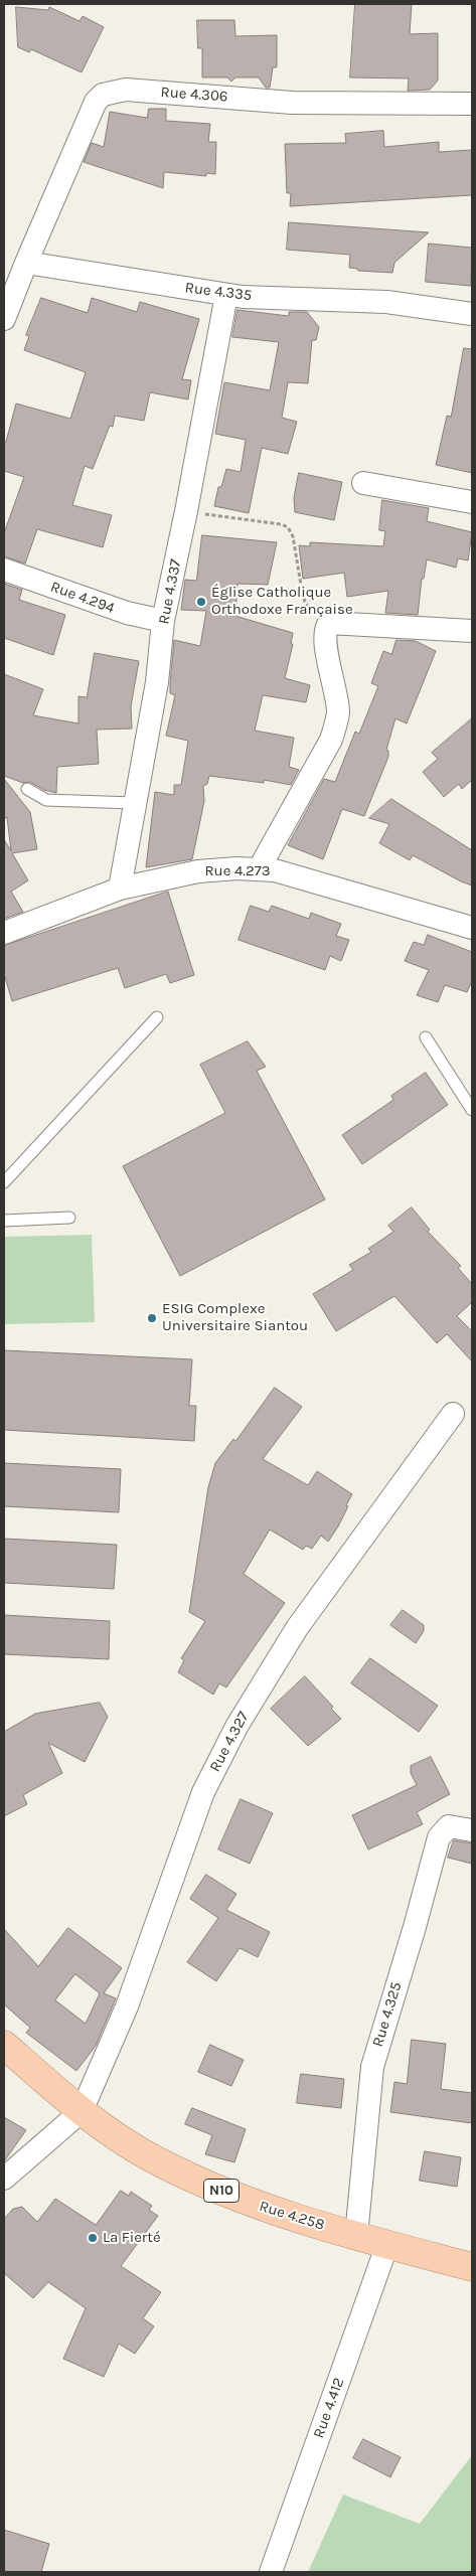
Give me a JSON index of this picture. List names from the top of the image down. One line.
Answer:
{"streets":{"highway":["N10","Rue 4.258"],"street":["Rue 4.306","Rue 4.335","Rue 4.337","Rue 4.294","Rue 4.273","Rue 4.327","Rue 4.325","Rue 4.412"]},"crossings":[["Rue 4.306","Rue 4.335"],["Rue 4.335","Rue 4.337"],["Rue 4.337","Rue 4.294"],["Rue 4.337","Rue 4.273"],["Rue 4.327","Rue 4.258"],["Rue 4.325","Rue 4.258"],["Rue 4.258","Rue 4.412"]],"places":["Église Catholique Orthodoxe Française","ESIG Complexe Universitaire Siantou","La Fierté"]}
